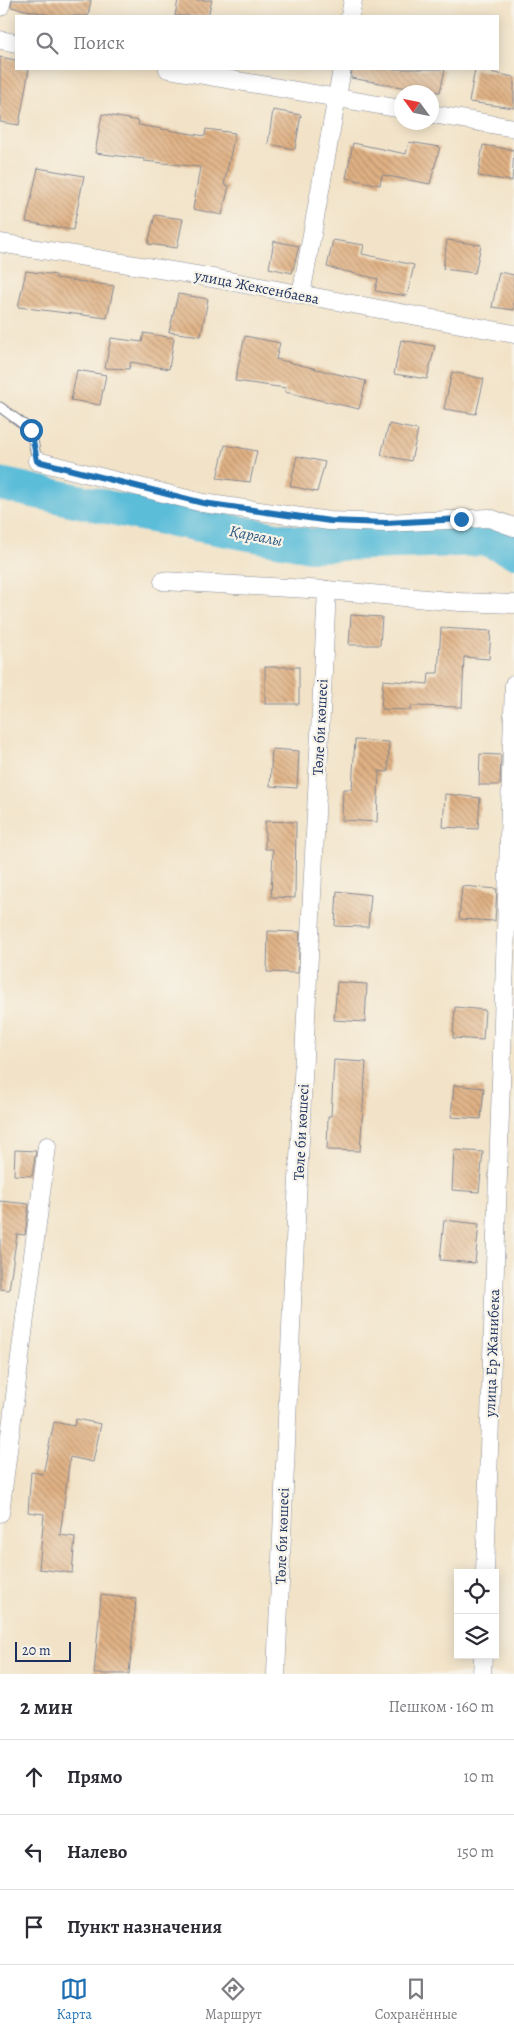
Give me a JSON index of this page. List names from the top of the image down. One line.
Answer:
{"streets":{"street":["улица Жексенбаева","Төле би көшесі","улица Ер Жанибека"]},"water":["Қарғалы"],"scale_bar":"20 m","north":"top left","page":{"search":"Поиск","scale":"20 m","heading":["2 мин","Пешком · 160 m"],"list":[["Прямо","10 m"],["Налево","150 m"],"Пункт назначения"],"nav":["Карта","Маршрут","Сохранённые"]}}
